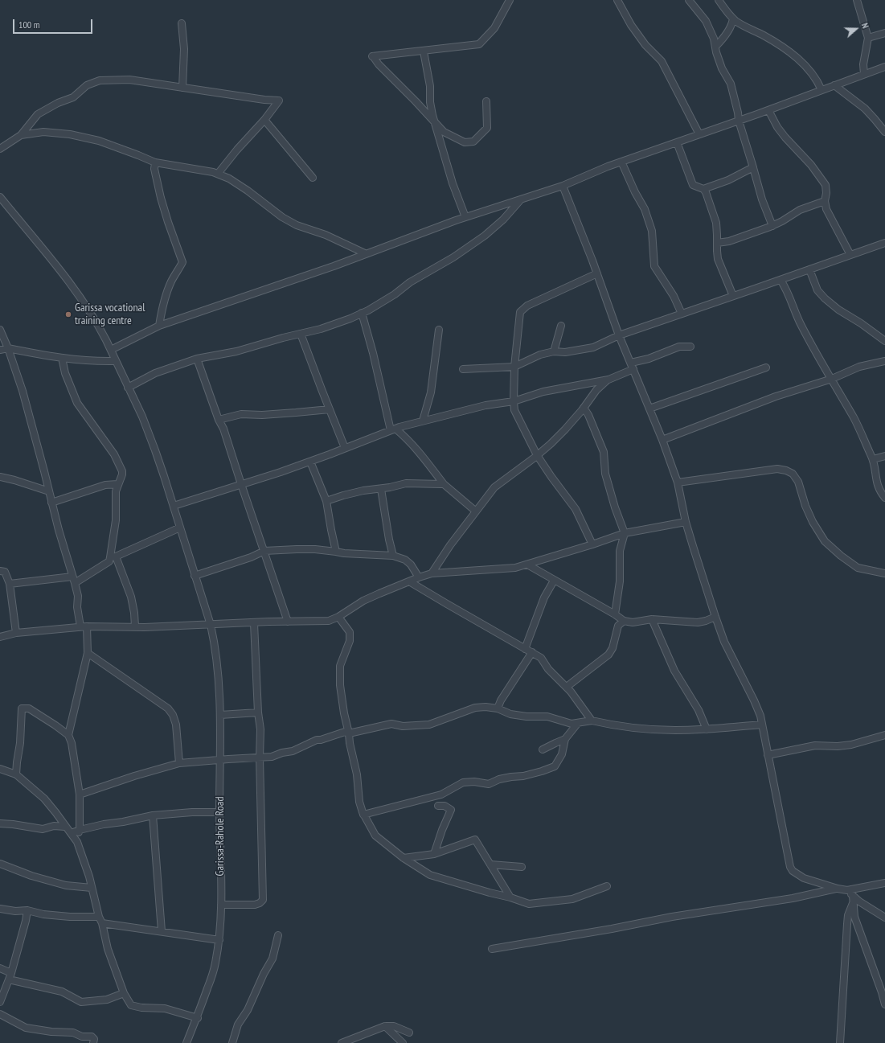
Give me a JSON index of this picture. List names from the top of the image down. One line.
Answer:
{"streets":{"street":["Garissa-Rahole Road"]},"places":["Garissa vocational training centre"],"scale_bar":"100 m","north":"right"}
